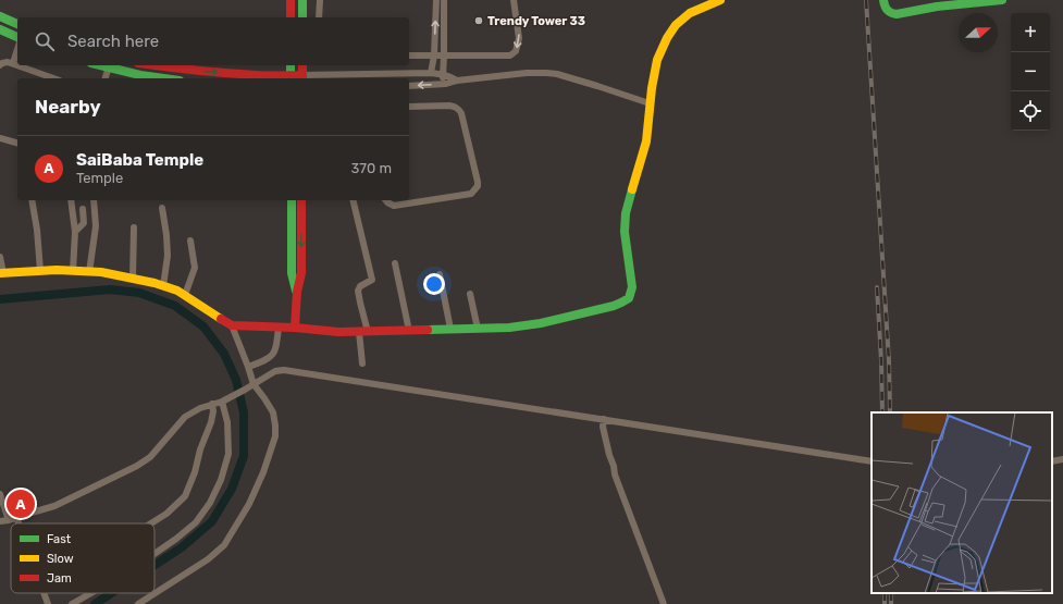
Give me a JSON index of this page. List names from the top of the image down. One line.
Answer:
{"places":["Trendy Tower 33"],"legend":["Fast","Slow","Jam"],"north":"right","page":{"map_buttons":["+","−"],"search":"Search here","heading":"Nearby","list":[{"mark":"A","name":"SaiBaba Temple","note":"Temple","value":"370 m"}],"pins":"A"}}
